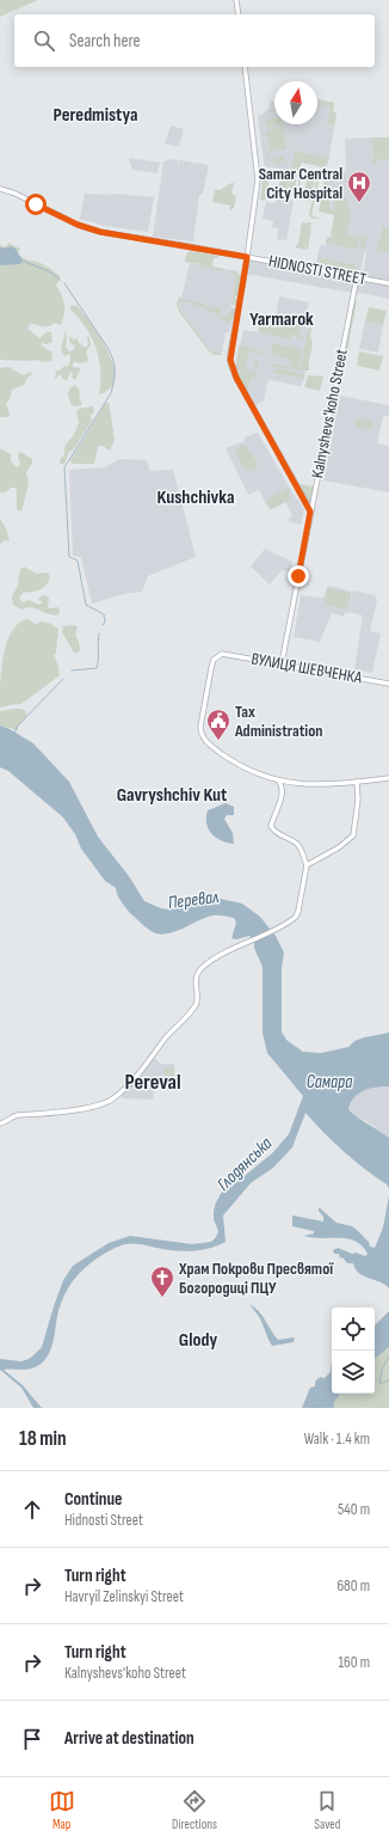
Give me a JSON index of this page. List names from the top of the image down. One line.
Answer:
{"streets":{"street":["HIDNOSTI STREET","Kalnyshevsʹkoho Street","ВУЛИЦЯ ШЕВЧЕНКА"]},"crossings":[["HIDNOSTI STREET","Kalnyshevsʹkoho Street"],["Kalnyshevsʹkoho Street","ВУЛИЦЯ ШЕВЧЕНКА"]],"districts":["Peredmistya","Yarmarok","Kushchivka","Gavryshchiv Kut","Pereval","Glody"],"water":["Перевал","Самара","Глодянська"],"places":{"hospital":["Samar Central City Hospital"],"public building":["Tax Administration"],"church":["Храм Покрови Пресвятої Богородиці ПЦУ"]},"north":"top","page":{"search":"Search here","heading":["18 min","Walk · 1.4 km"],"list":[["Continue","Hidnosti Street","540 m"],["Turn right","Havryil Zelinskyi Street","680 m"],["Turn right","Kalnyshevsʹkoho Street","160 m"],"Arrive at destination"],"nav":["Map","Directions","Saved"]}}
